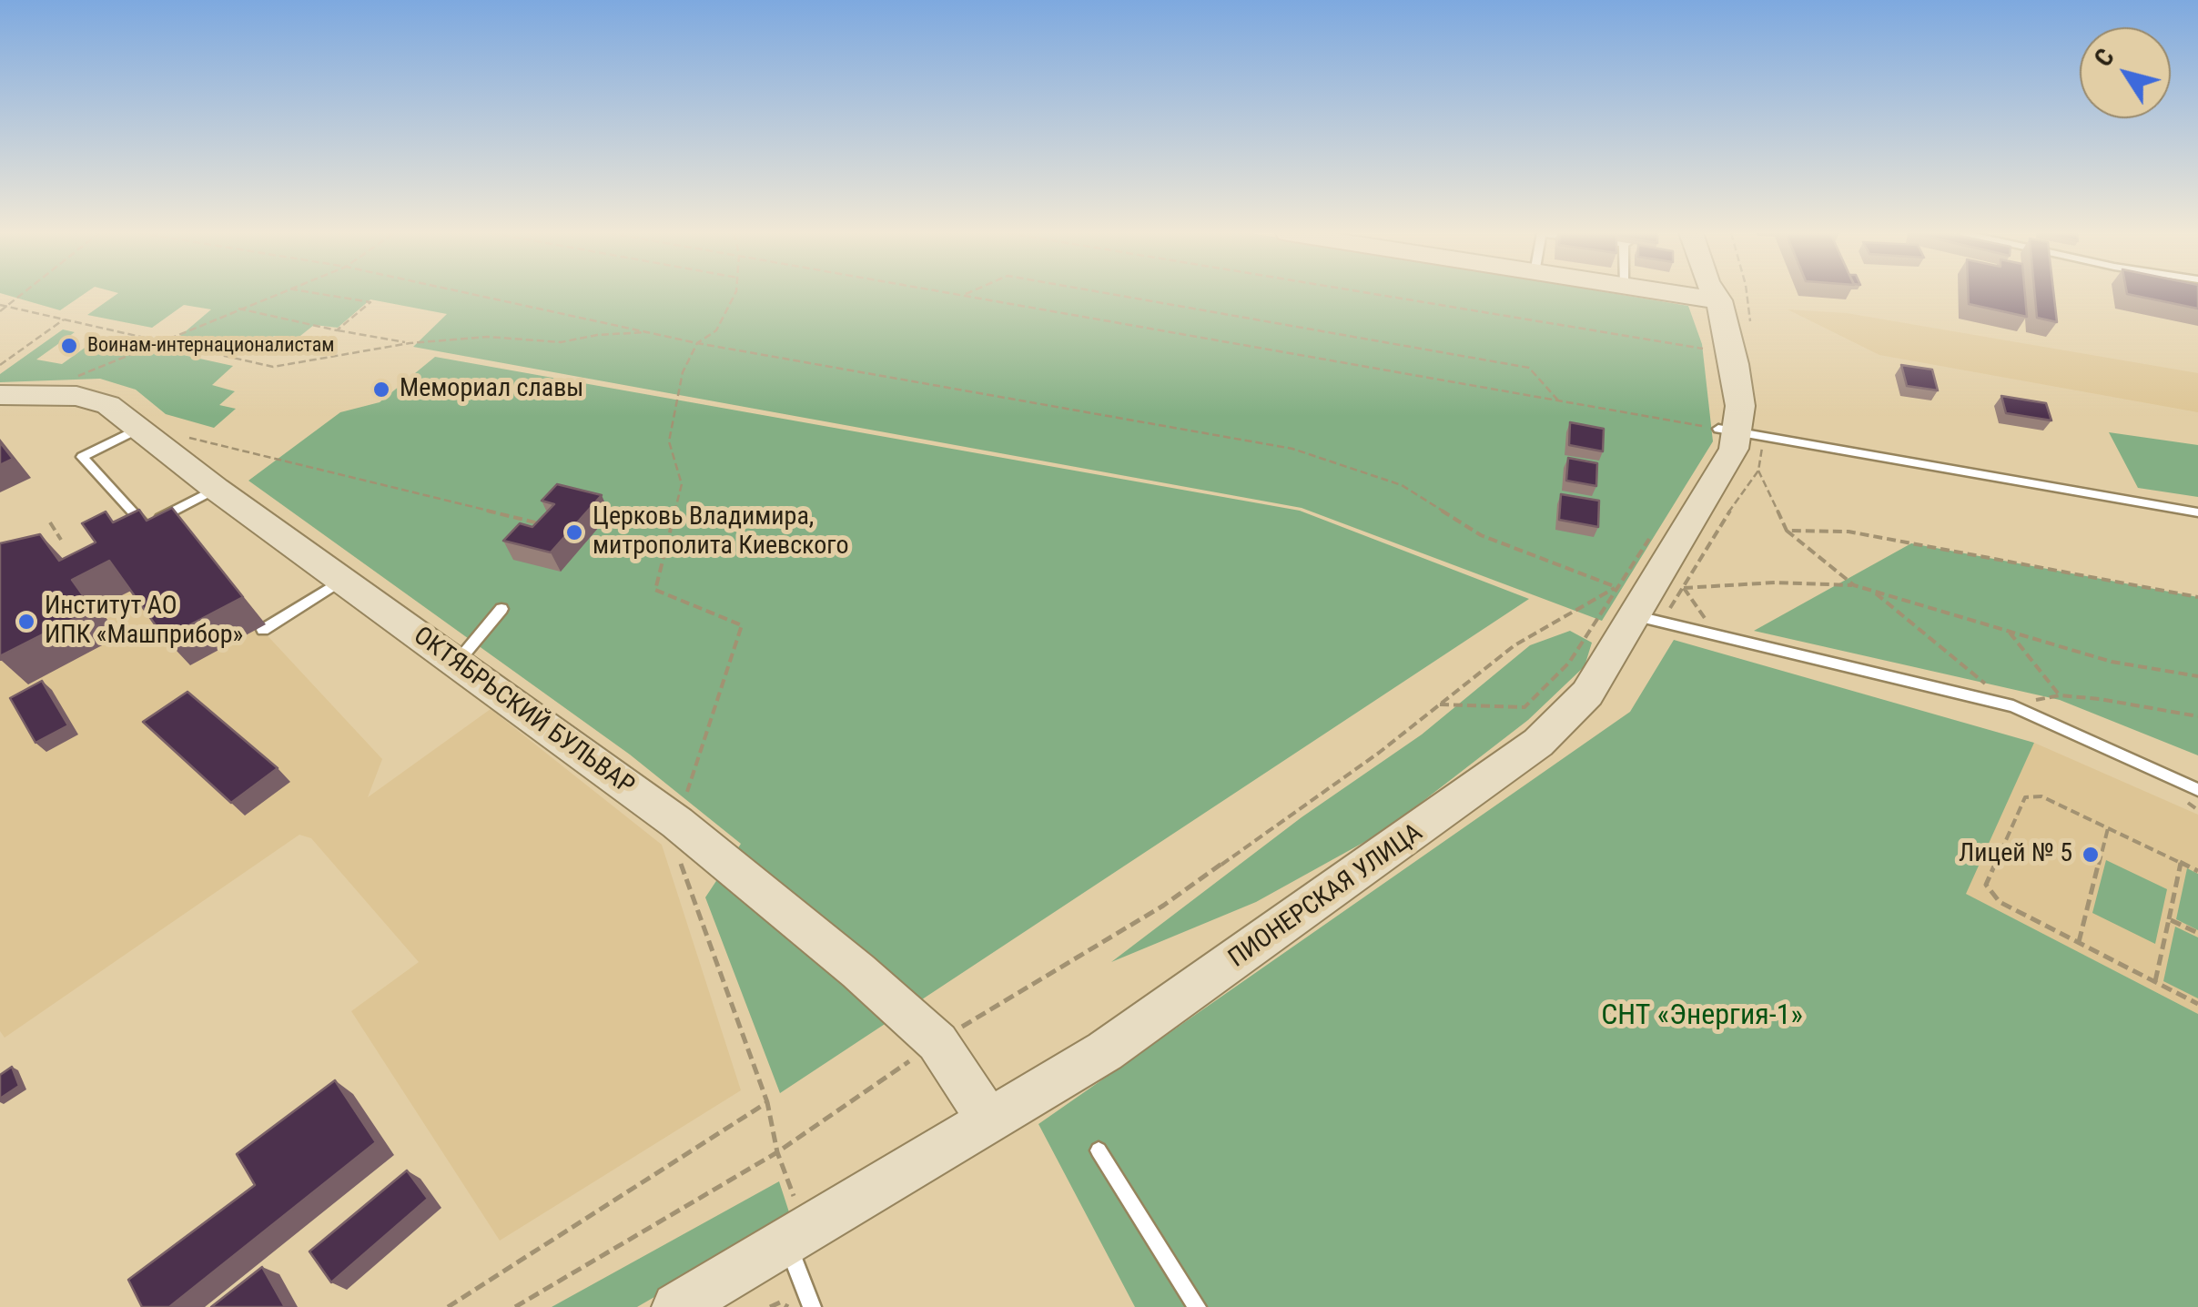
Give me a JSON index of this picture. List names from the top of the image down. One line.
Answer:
{"streets":{"street":["ОКТЯБРЬСКИЙ БУЛЬВАР","ПИОНЕРСКАЯ УЛИЦА"]},"crossings":[["ОКТЯБРЬСКИЙ БУЛЬВАР","ПИОНЕРСКАЯ УЛИЦА"]],"parks":["СНТ «Энергия-1»"],"places":["Воинам-интернационалистам","Мемориал славы","Церковь Владимира, митрополита Киевского","Институт АО ИПК «Машприбор»","Лицей № 5"],"north":"top left"}
